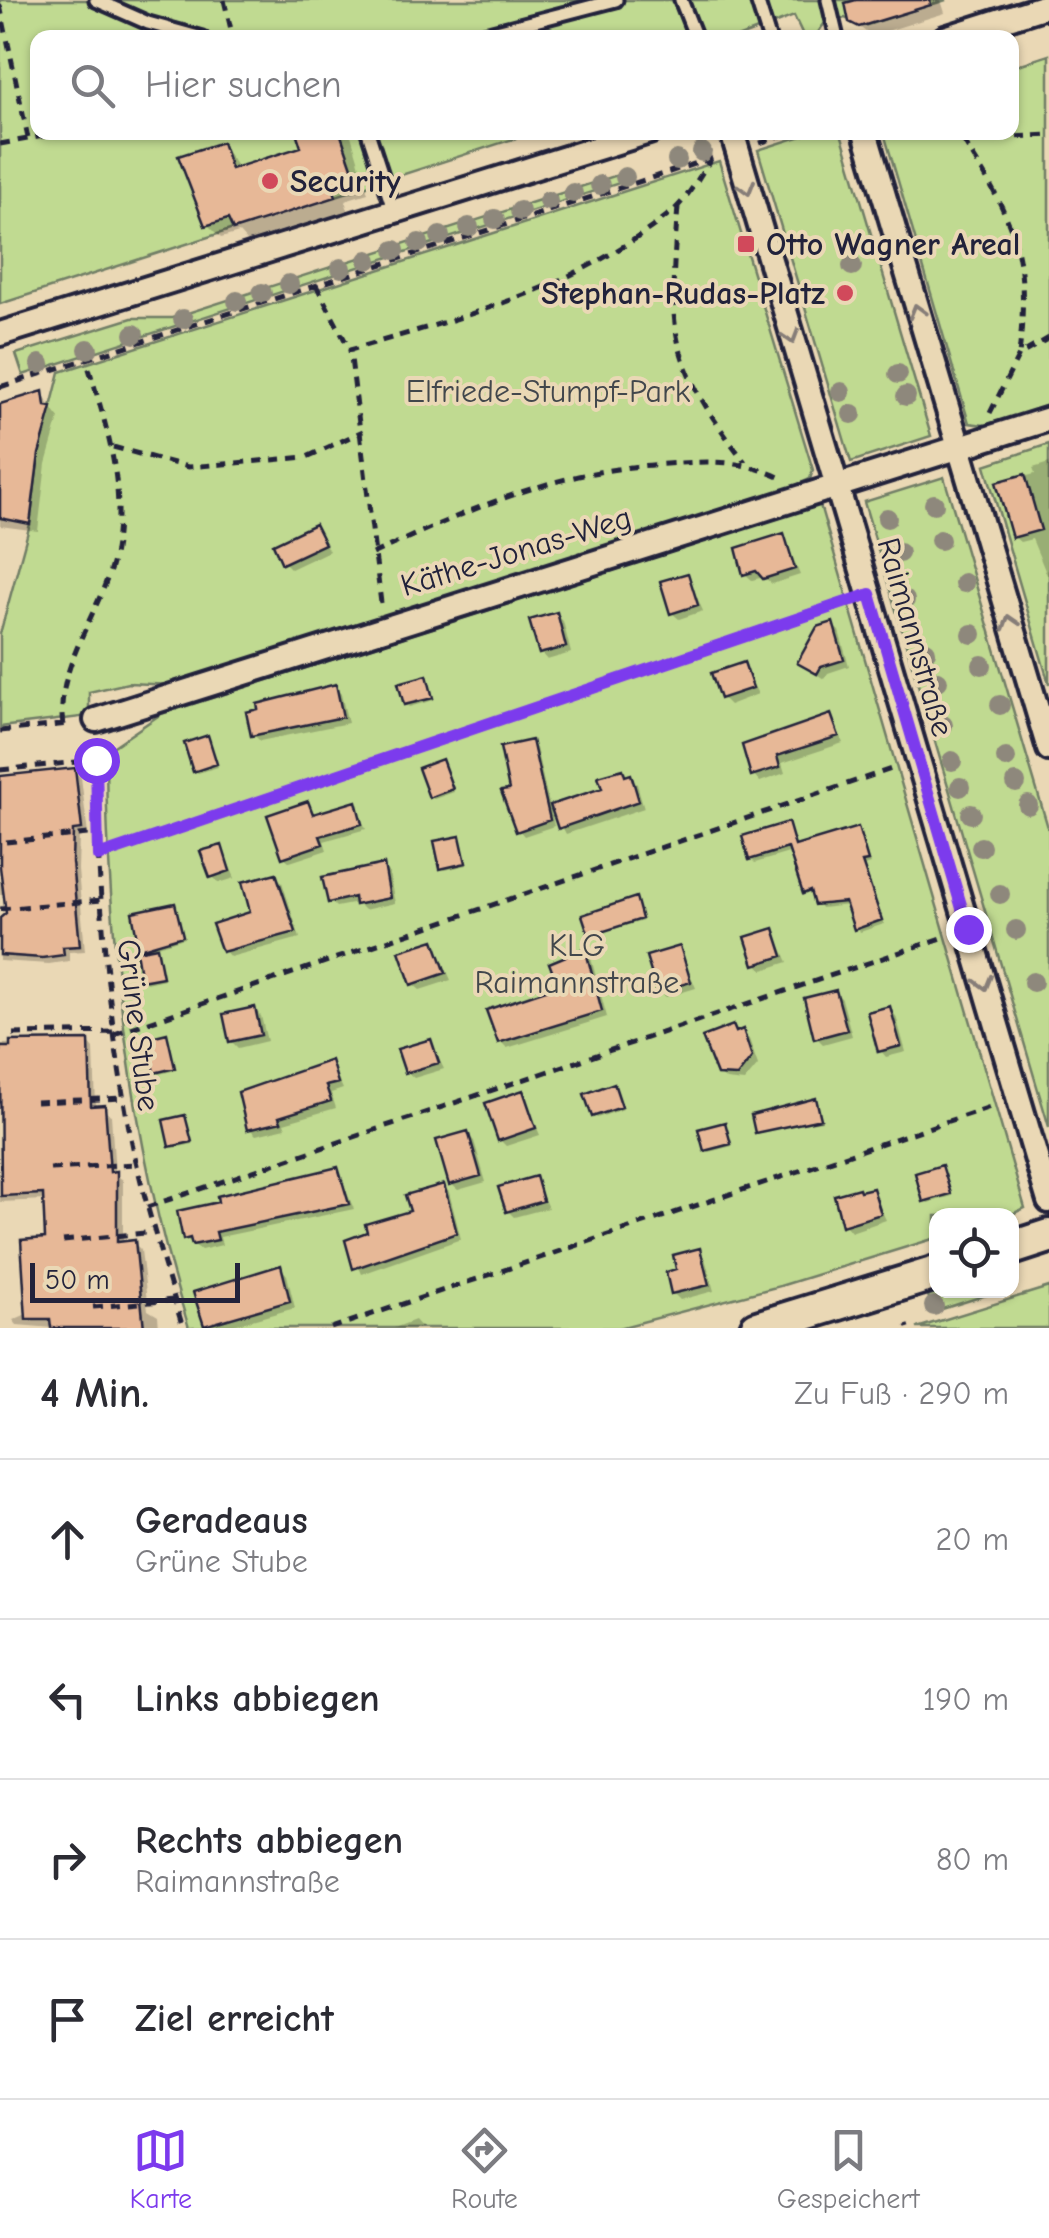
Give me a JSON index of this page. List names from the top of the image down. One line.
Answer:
{"streets":{"street":["Käthe-Jonas-Weg","Raimannstraße"],"path":["Grüne Stube"]},"crossings":[["Käthe-Jonas-Weg","Raimannstraße"],["Käthe-Jonas-Weg","Grüne Stube"]],"parks":["Elfriede-Stumpf-Park","KLG Raimannstraße"],"places":{"other":["Security","Stephan-Rudas-Platz"],"transit":["Otto Wagner Areal"]},"scale_bar":"50 m","page":{"search":"Hier suchen","scale":"50 m","heading":["4 Min.","Zu Fuß · 290 m"],"list":[["Geradeaus","Grüne Stube","20 m"],["Links abbiegen","190 m"],["Rechts abbiegen","Raimannstraße","80 m"],"Ziel erreicht"],"nav":["Karte","Route","Gespeichert"]}}
